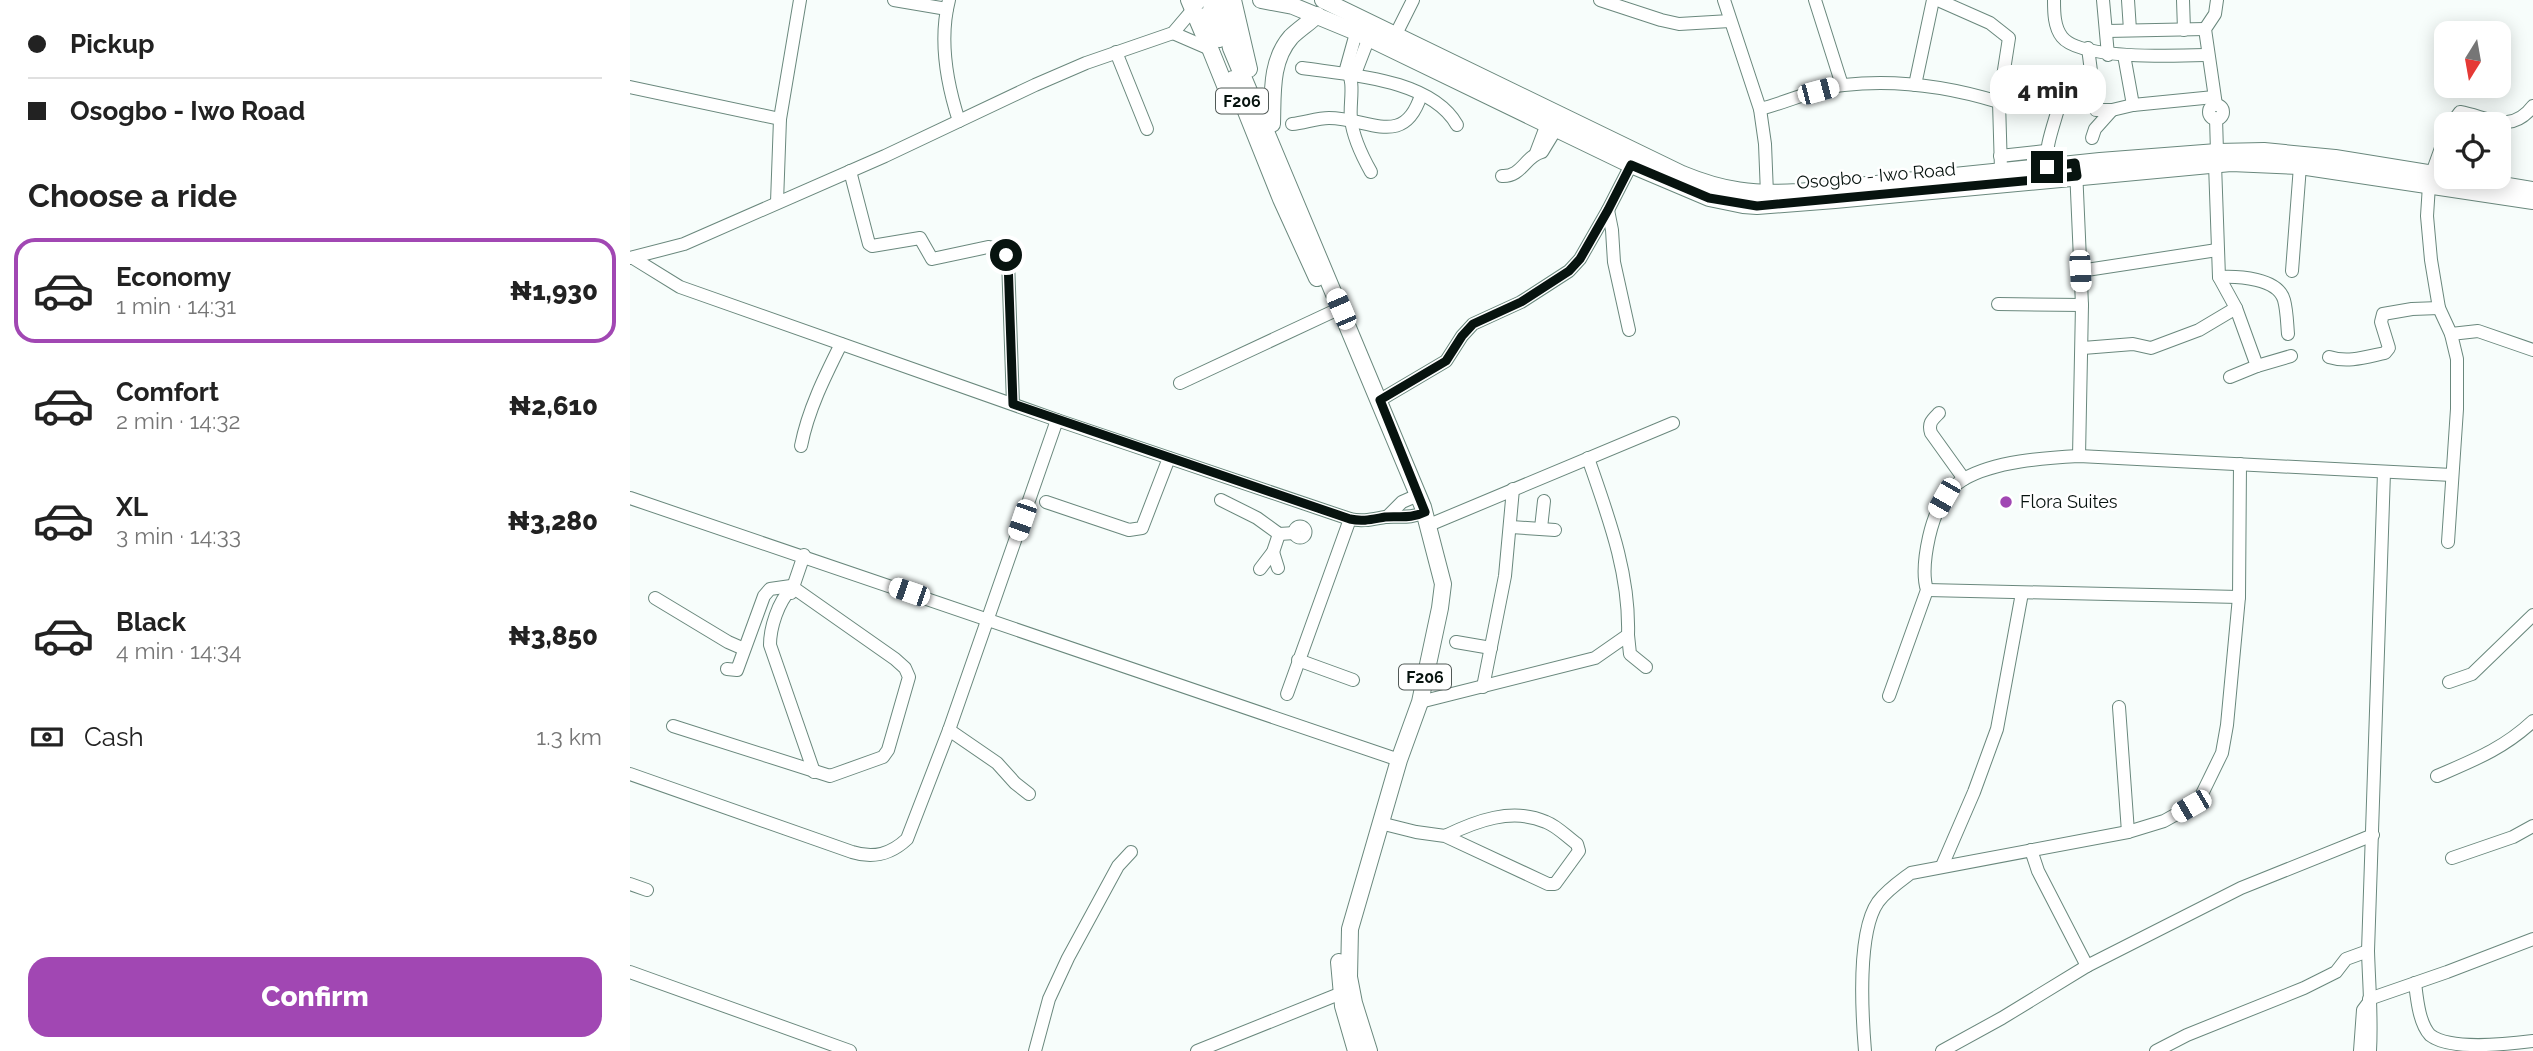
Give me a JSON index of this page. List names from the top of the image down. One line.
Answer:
{"streets":{"main road":["F206","Osogbo - Iwo Road"]},"places":["Flora Suites"],"north":"bottom","page":{"banner":["Pickup","Osogbo - Iwo Road"],"bubble":"4 min","heading":"Choose a ride","list":[{"name":"Economy","note":"1 min · 14:31","value":"₦1,930"},{"name":"Comfort","note":"2 min · 14:32","value":"₦2,610"},{"name":"XL","note":"3 min · 14:33","value":"₦3,280"},{"name":"Black","note":"4 min · 14:34","value":"₦3,850"}],"pay":["Cash","1.3 km"],"buttons":"Confirm"}}
